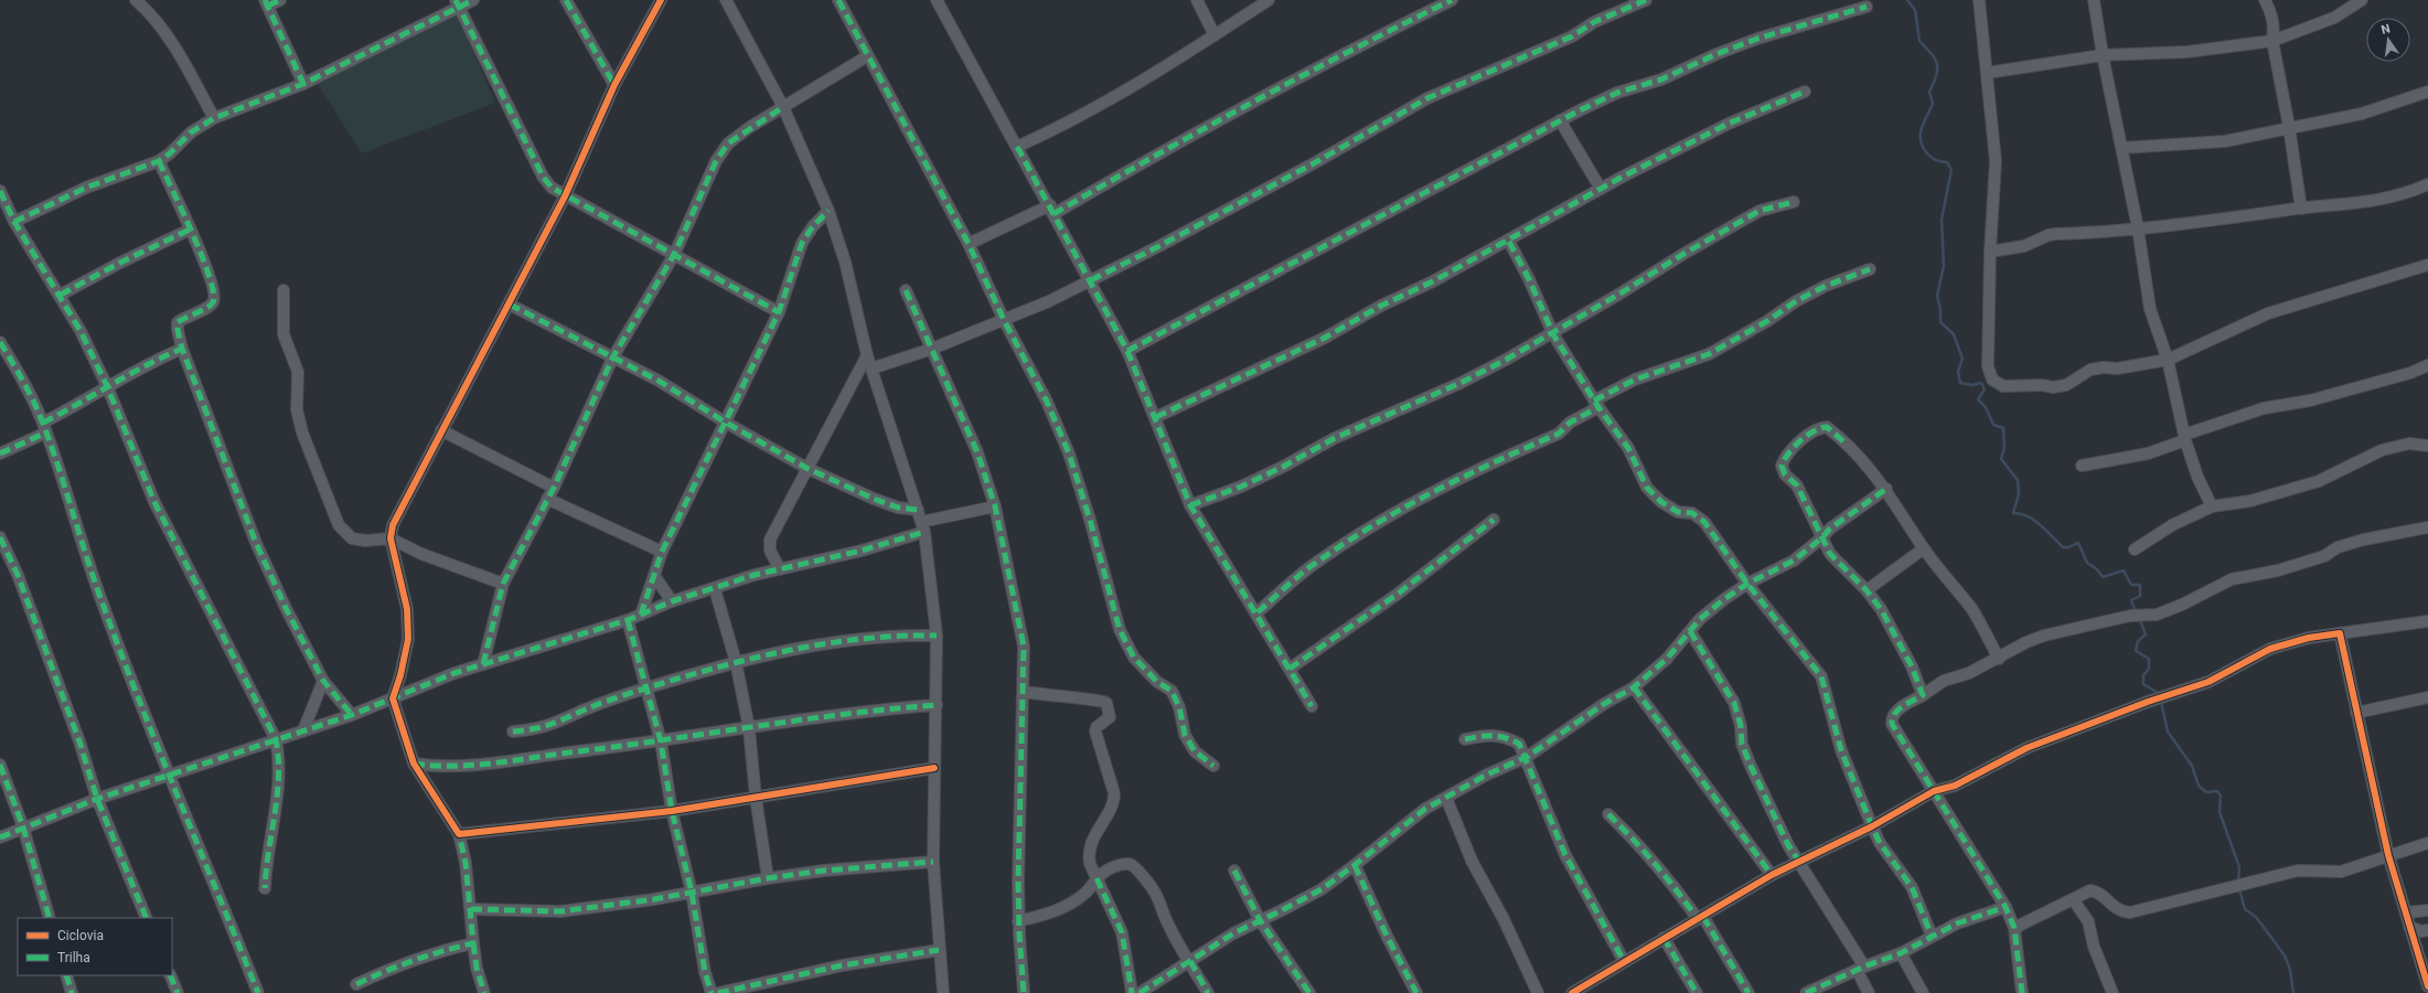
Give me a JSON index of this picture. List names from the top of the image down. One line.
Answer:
{"legend":["Ciclovia","Trilha"],"north":"top"}
